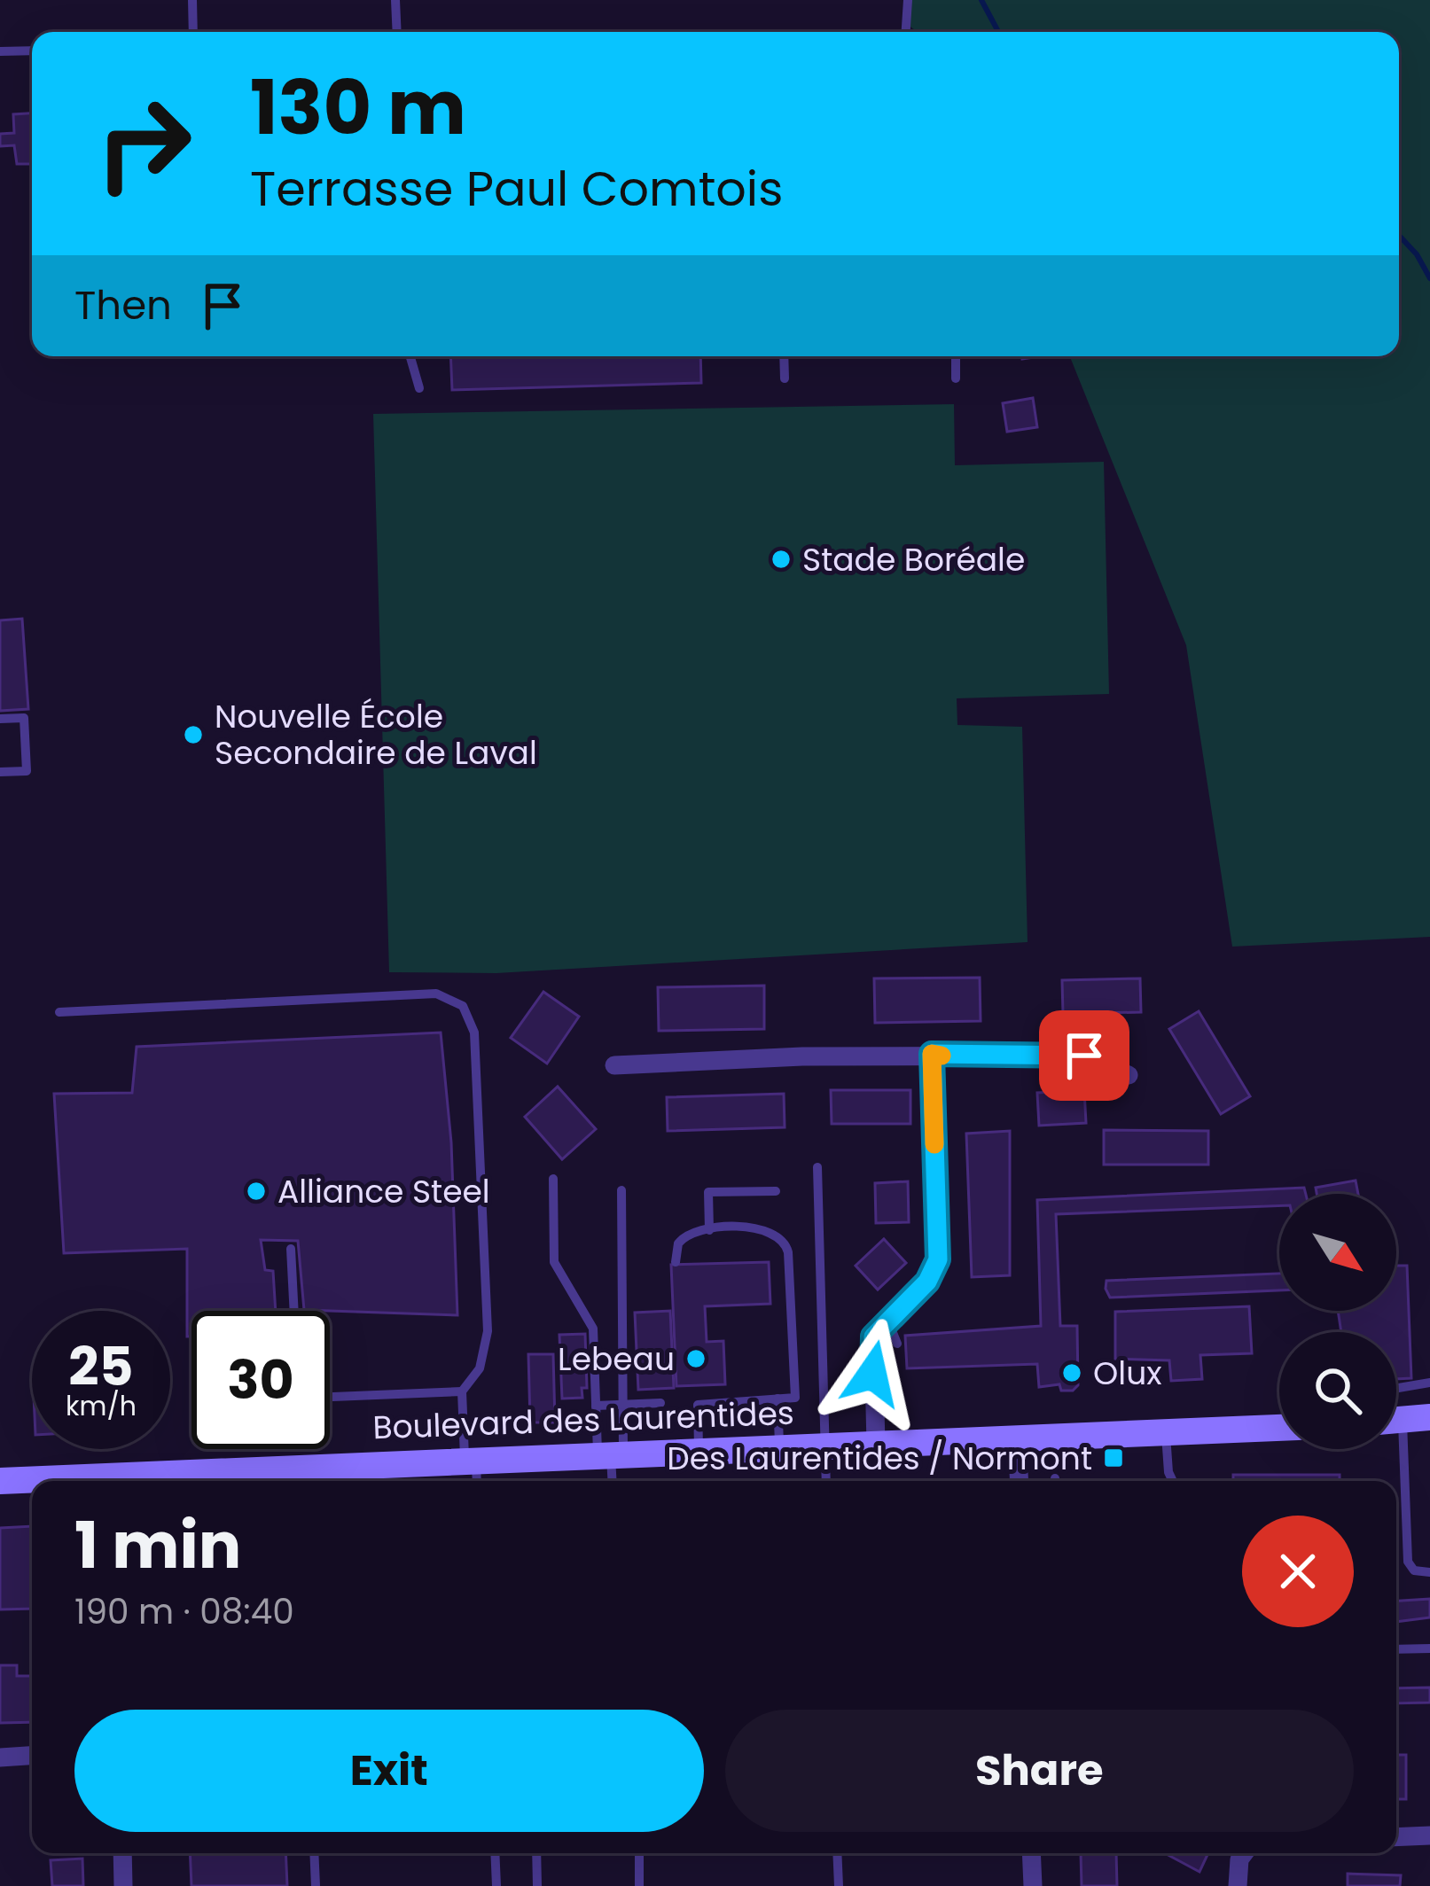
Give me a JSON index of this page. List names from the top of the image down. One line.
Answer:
{"streets":{"main road":["Boulevard des Laurentides"]},"places":{"other":["Stade Boréale","Nouvelle École Secondaire de Laval","Alliance Steel","Lebeau","Olux"],"transit":["Des Laurentides / Normont"]},"north":"bottom right","page":{"turn":["130 m","Terrasse Paul Comtois"],"then":"Then","speed":"25 km/h","limit":"30","heading":["1 min","190 m · 08:40"],"buttons":["Exit","Share"]}}
